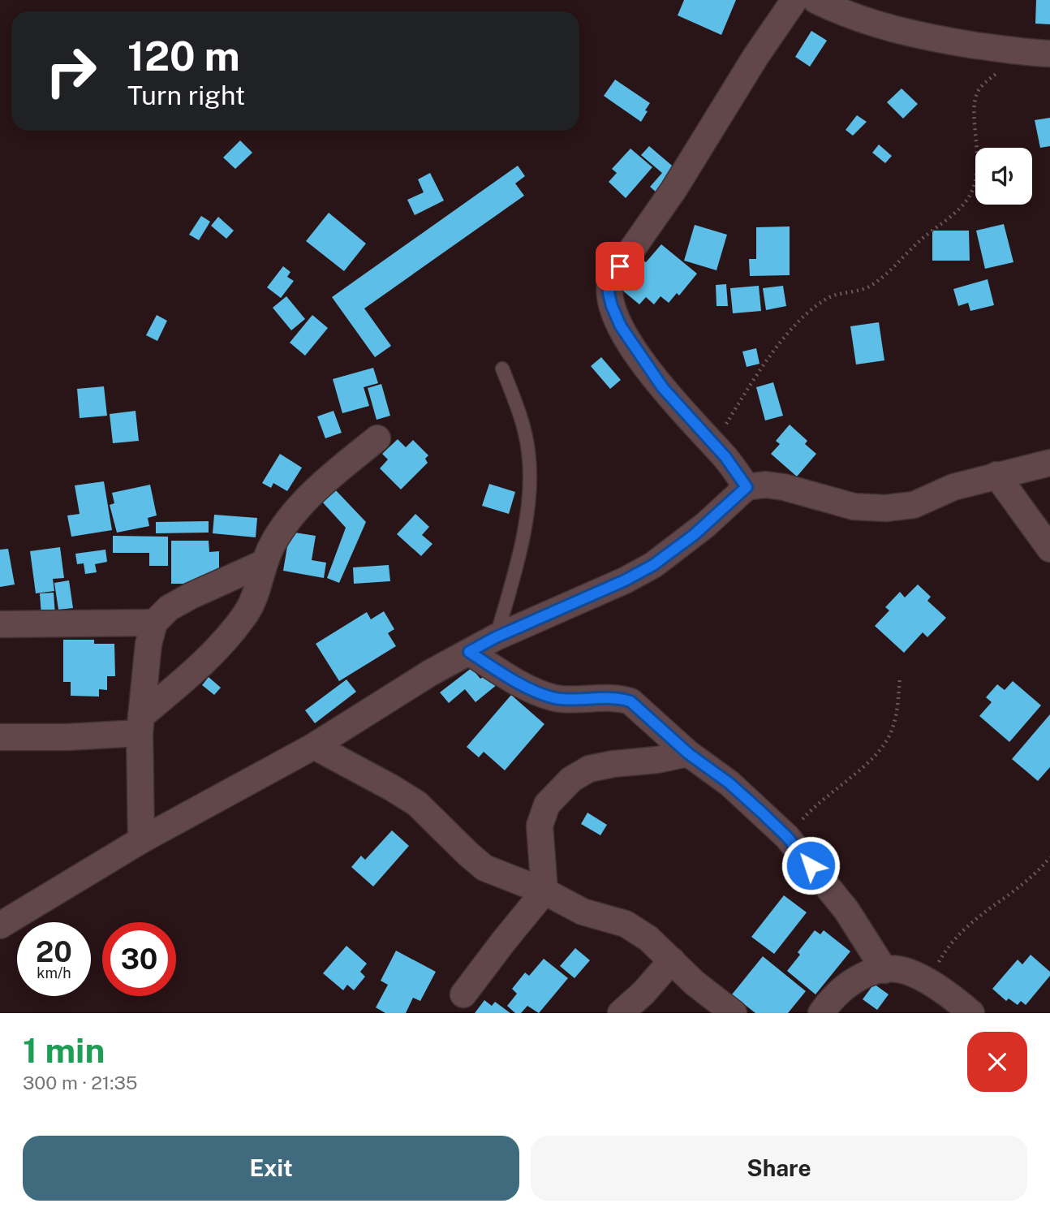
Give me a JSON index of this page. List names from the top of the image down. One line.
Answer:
{"page":{"turn":["120 m","Turn right"],"speed":"20 km/h","limit":"30","heading":["1 min","300 m · 21:35"],"buttons":["Exit","Share"]}}
